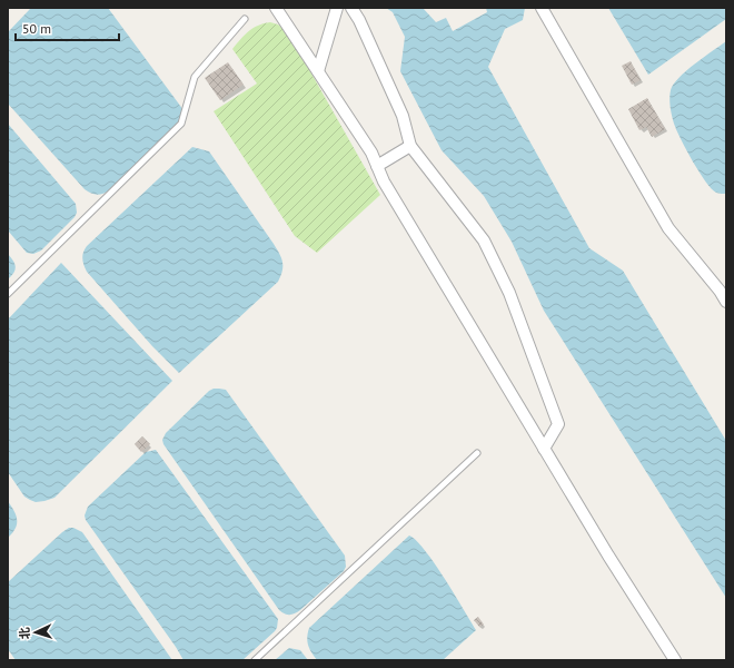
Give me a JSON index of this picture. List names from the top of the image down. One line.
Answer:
{"scale_bar":"50 m","north":"left"}
